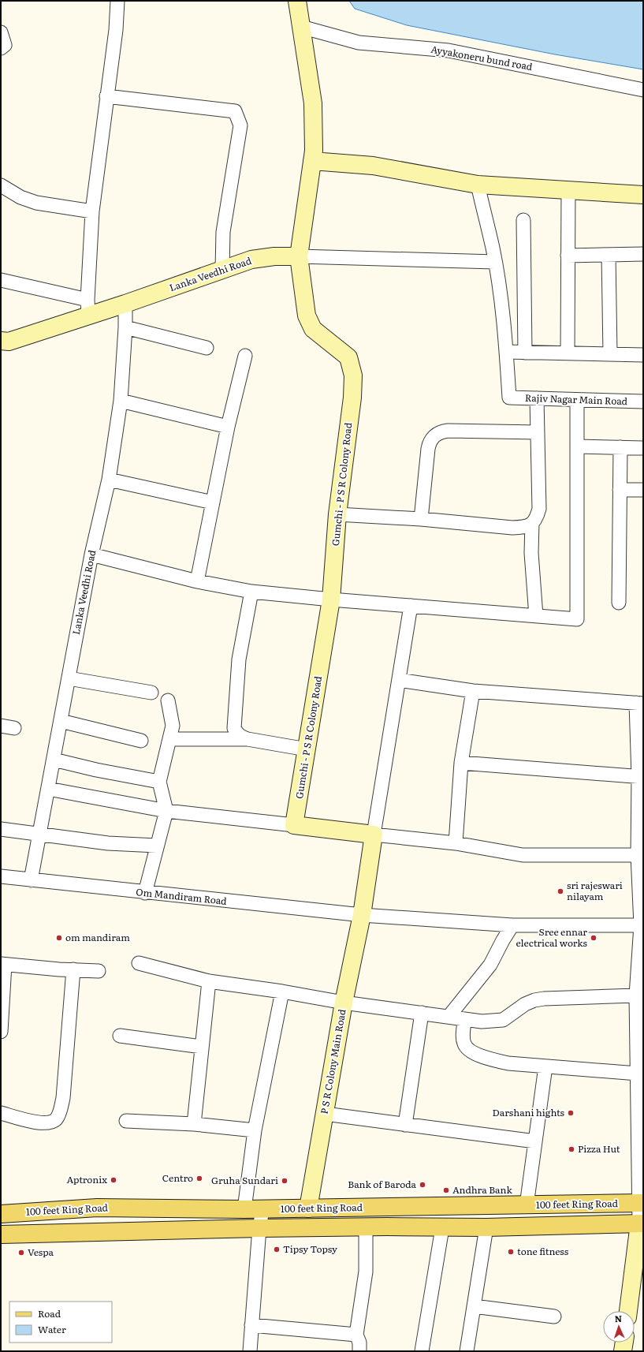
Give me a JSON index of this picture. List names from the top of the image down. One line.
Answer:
{"streets":{"main road":["100 feet Ring Road"],"street":["Ayyakoneru bund road","Lanka Veedhi Road","Rajiv Nagar Main Road","Gumchi - P S R Colony Road","Om Mandiram Road","P S R Colony Main Road"]},"crossings":[["Ayyakoneru bund road","Gumchi - P S R Colony Road"],["Lanka Veedhi Road","Gumchi - P S R Colony Road"],["Lanka Veedhi Road","Om Mandiram Road"],["Om Mandiram Road","P S R Colony Main Road"],["P S R Colony Main Road","100 feet Ring Road"]],"places":["sri rajeswari nilayam","om mandiram","Sree ennar electrical works","Darshani hights","Pizza Hut","Centro","Aptronix","Gruha Sundari","Bank of Baroda","Andhra Bank","Tipsy Topsy","tone fitness","Vespa"],"legend":["Road","Water"],"north":"top"}
